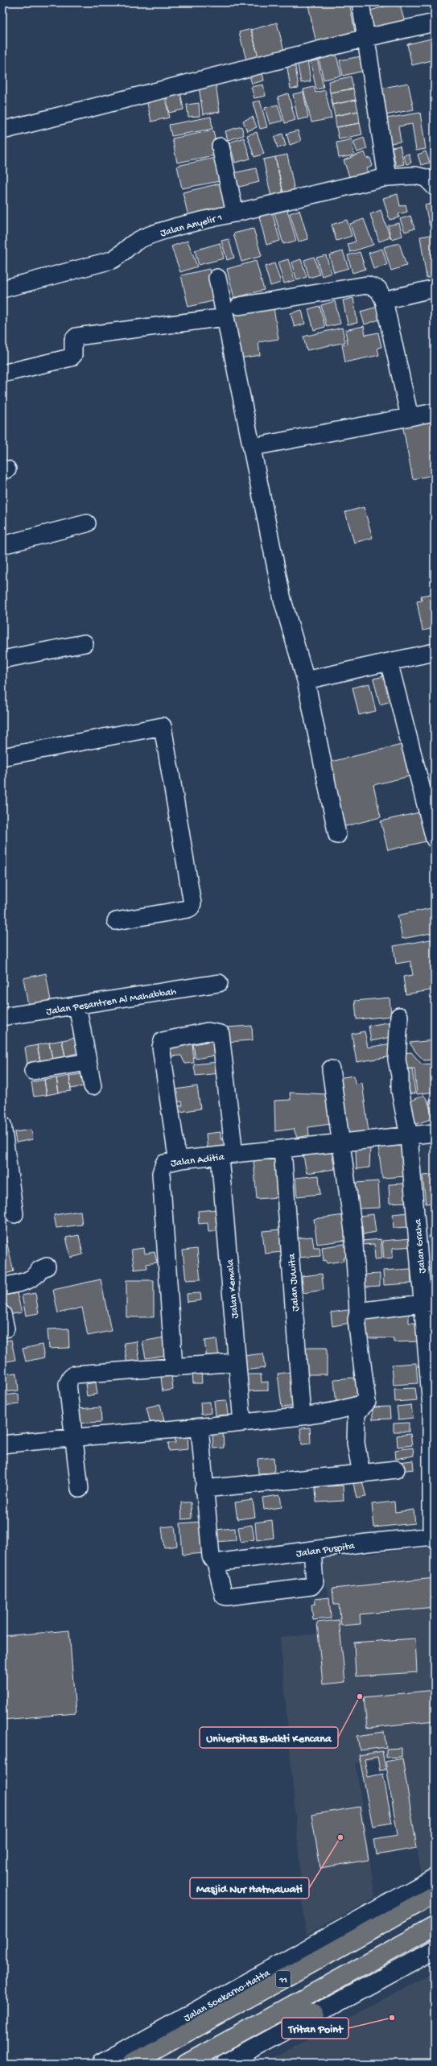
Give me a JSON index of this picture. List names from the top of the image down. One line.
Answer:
{"streets":{"highway":["11","Jalan Soekarno-Hatta"],"street":["Jalan Anyelir 1","Jalan Pesantren Al Mahabbah","Jalan Aditia","Jalan Graha","Jalan Juwita","Jalan Kemala","Jalan Puspita"]},"crossings":[["Jalan Aditia","Jalan Graha"],["Jalan Aditia","Jalan Juwita"],["Jalan Aditia","Jalan Kemala"],["Jalan Graha","Jalan Puspita"]],"places":["Universitas Bhakti Kencana","Masjid Nur Hatmawati","Tritan Point"]}
